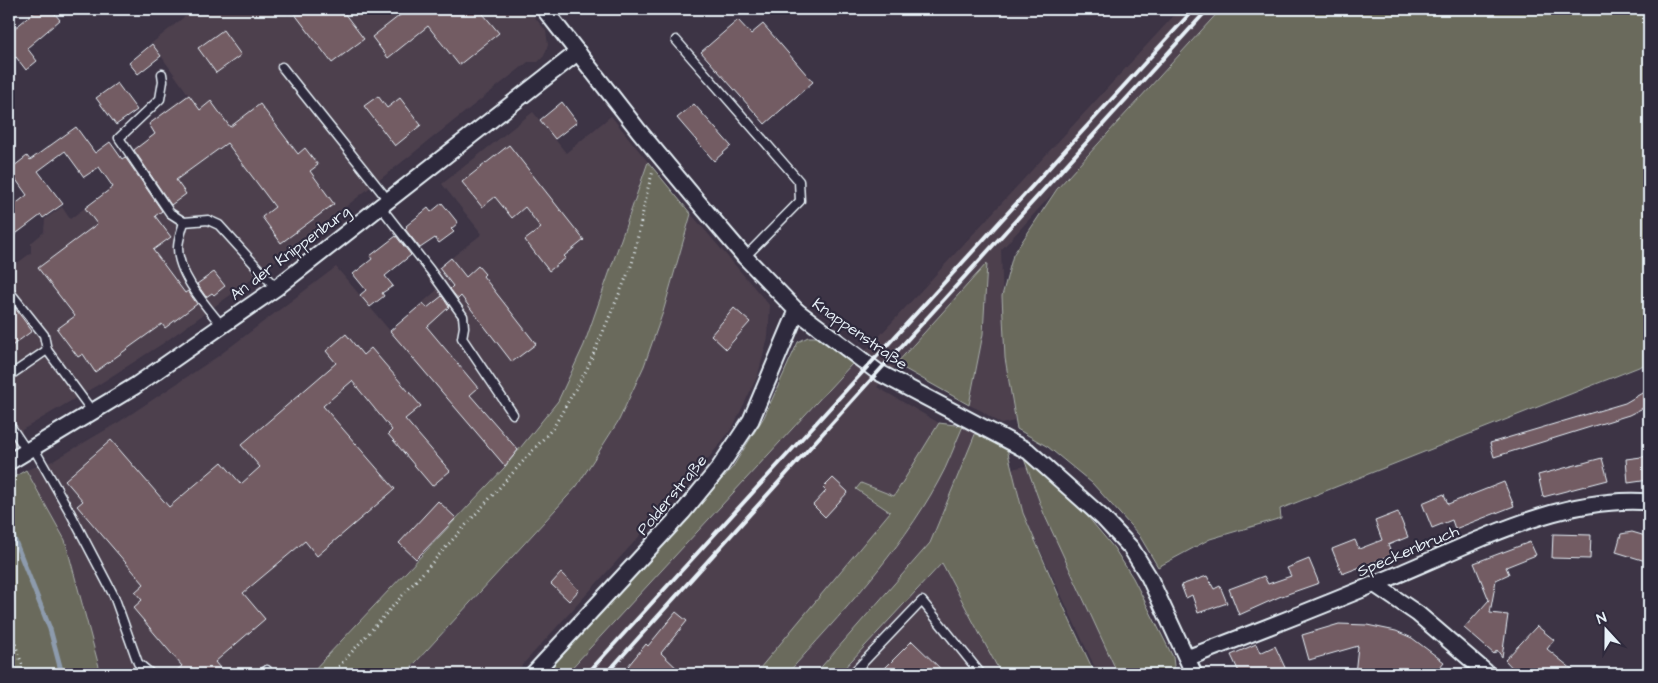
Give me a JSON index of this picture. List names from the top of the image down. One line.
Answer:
{"streets":{"street":["An der Knippenburg","Knappenstraße","Polderstraße","Speckenbruch"]},"crossings":[["An der Knippenburg","Knappenstraße"],["Knappenstraße","Polderstraße"],["Knappenstraße","Speckenbruch"]],"north":"top"}
